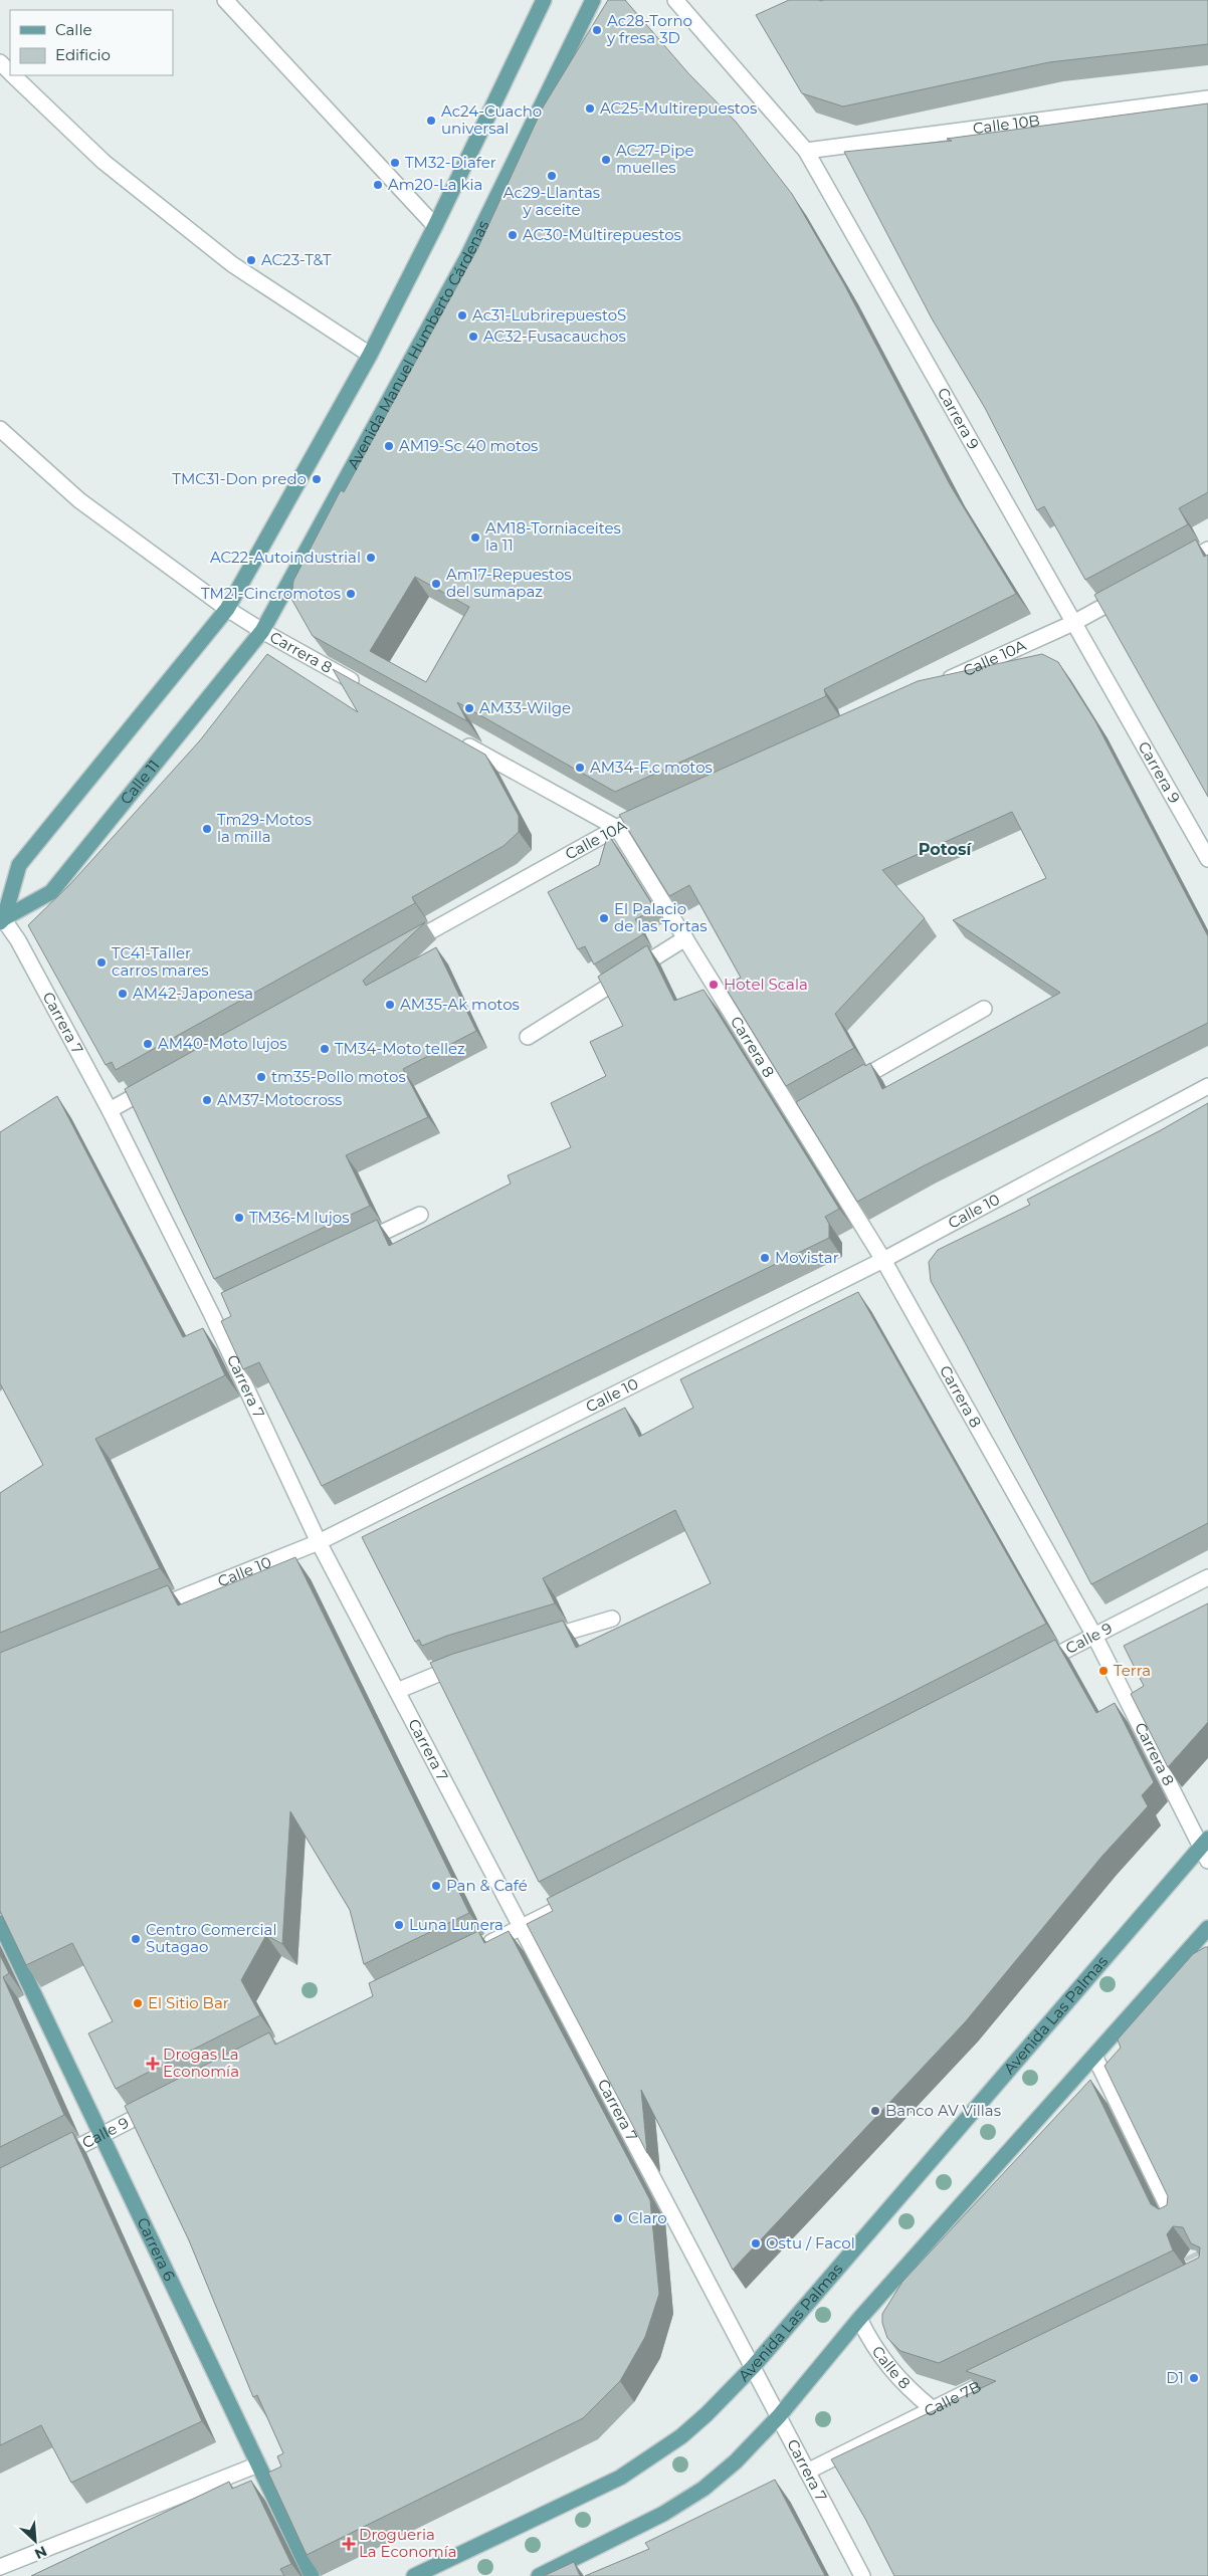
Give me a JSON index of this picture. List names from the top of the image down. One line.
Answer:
{"streets":{"main road":["Avenida Manuel Humberto Cárdenas","Calle 11","Avenida Las Palmas","Carrera 6"],"street":["Calle 10B","Carrera 9","Carrera 8","Calle 10A","Carrera 7","Calle 10","Calle 9","Calle 8","Calle 7B"]},"crossings":[["Calle 10B","Carrera 9"],["Avenida Manuel Humberto Cárdenas","Carrera 8"],["Avenida Manuel Humberto Cárdenas","Calle 11"],["Carrera 9","Calle 10A"],["Carrera 8","Calle 10A"],["Carrera 8","Calle 11"],["Carrera 8","Calle 10"],["Carrera 8","Calle 9"],["Carrera 8","Avenida Las Palmas"],["Calle 11","Carrera 7"],["Carrera 7","Calle 10"],["Carrera 7","Avenida Las Palmas"],["Carrera 7","Calle 7B"],["Calle 9","Carrera 6"],["Calle 8","Calle 7B"]],"districts":["Potosí"],"places":{"other":["Ac28-Torno y fresa 3D","AC25-Multirepuestos","Ac24-Cuacho universal","AC27-Pipe muelles","TM32-Diafer","Ac29-Llantas y aceite","Am20-La kia","AC30-Multirepuestos","AC23-T&T","Ac31-LubrirepuestoS","AC32-Fusacauchos","AM19-Sc 40 motos","TMC31-Don predo","AM18-Torniaceites la 11","AC22-Autoindustrial","Am17-Repuestos del sumapaz","TM21-Cincromotos","AM33-Wilge","AM34-F.c motos","Tm29-Motos la milla","El Palacio de las Tortas","TC41-Taller carros mares","Hotel Scala","AM42-Japonesa","AM35-Ak motos","AM40-Moto lujos","TM34-Moto tellez","tm35-Pollo motos","AM37-Motocross","TM36-M lujos","Movistar","Terra","Pan & Café","Luna Lunera","Centro Comercial Sutagao","El Sitio Bar","Banco AV Villas","Claro","Ostu / Facol","D1"],"health":["Drogas La Economía","Drogueria La Economía"]},"legend":["Calle","Edificio"],"north":"bottom right"}
